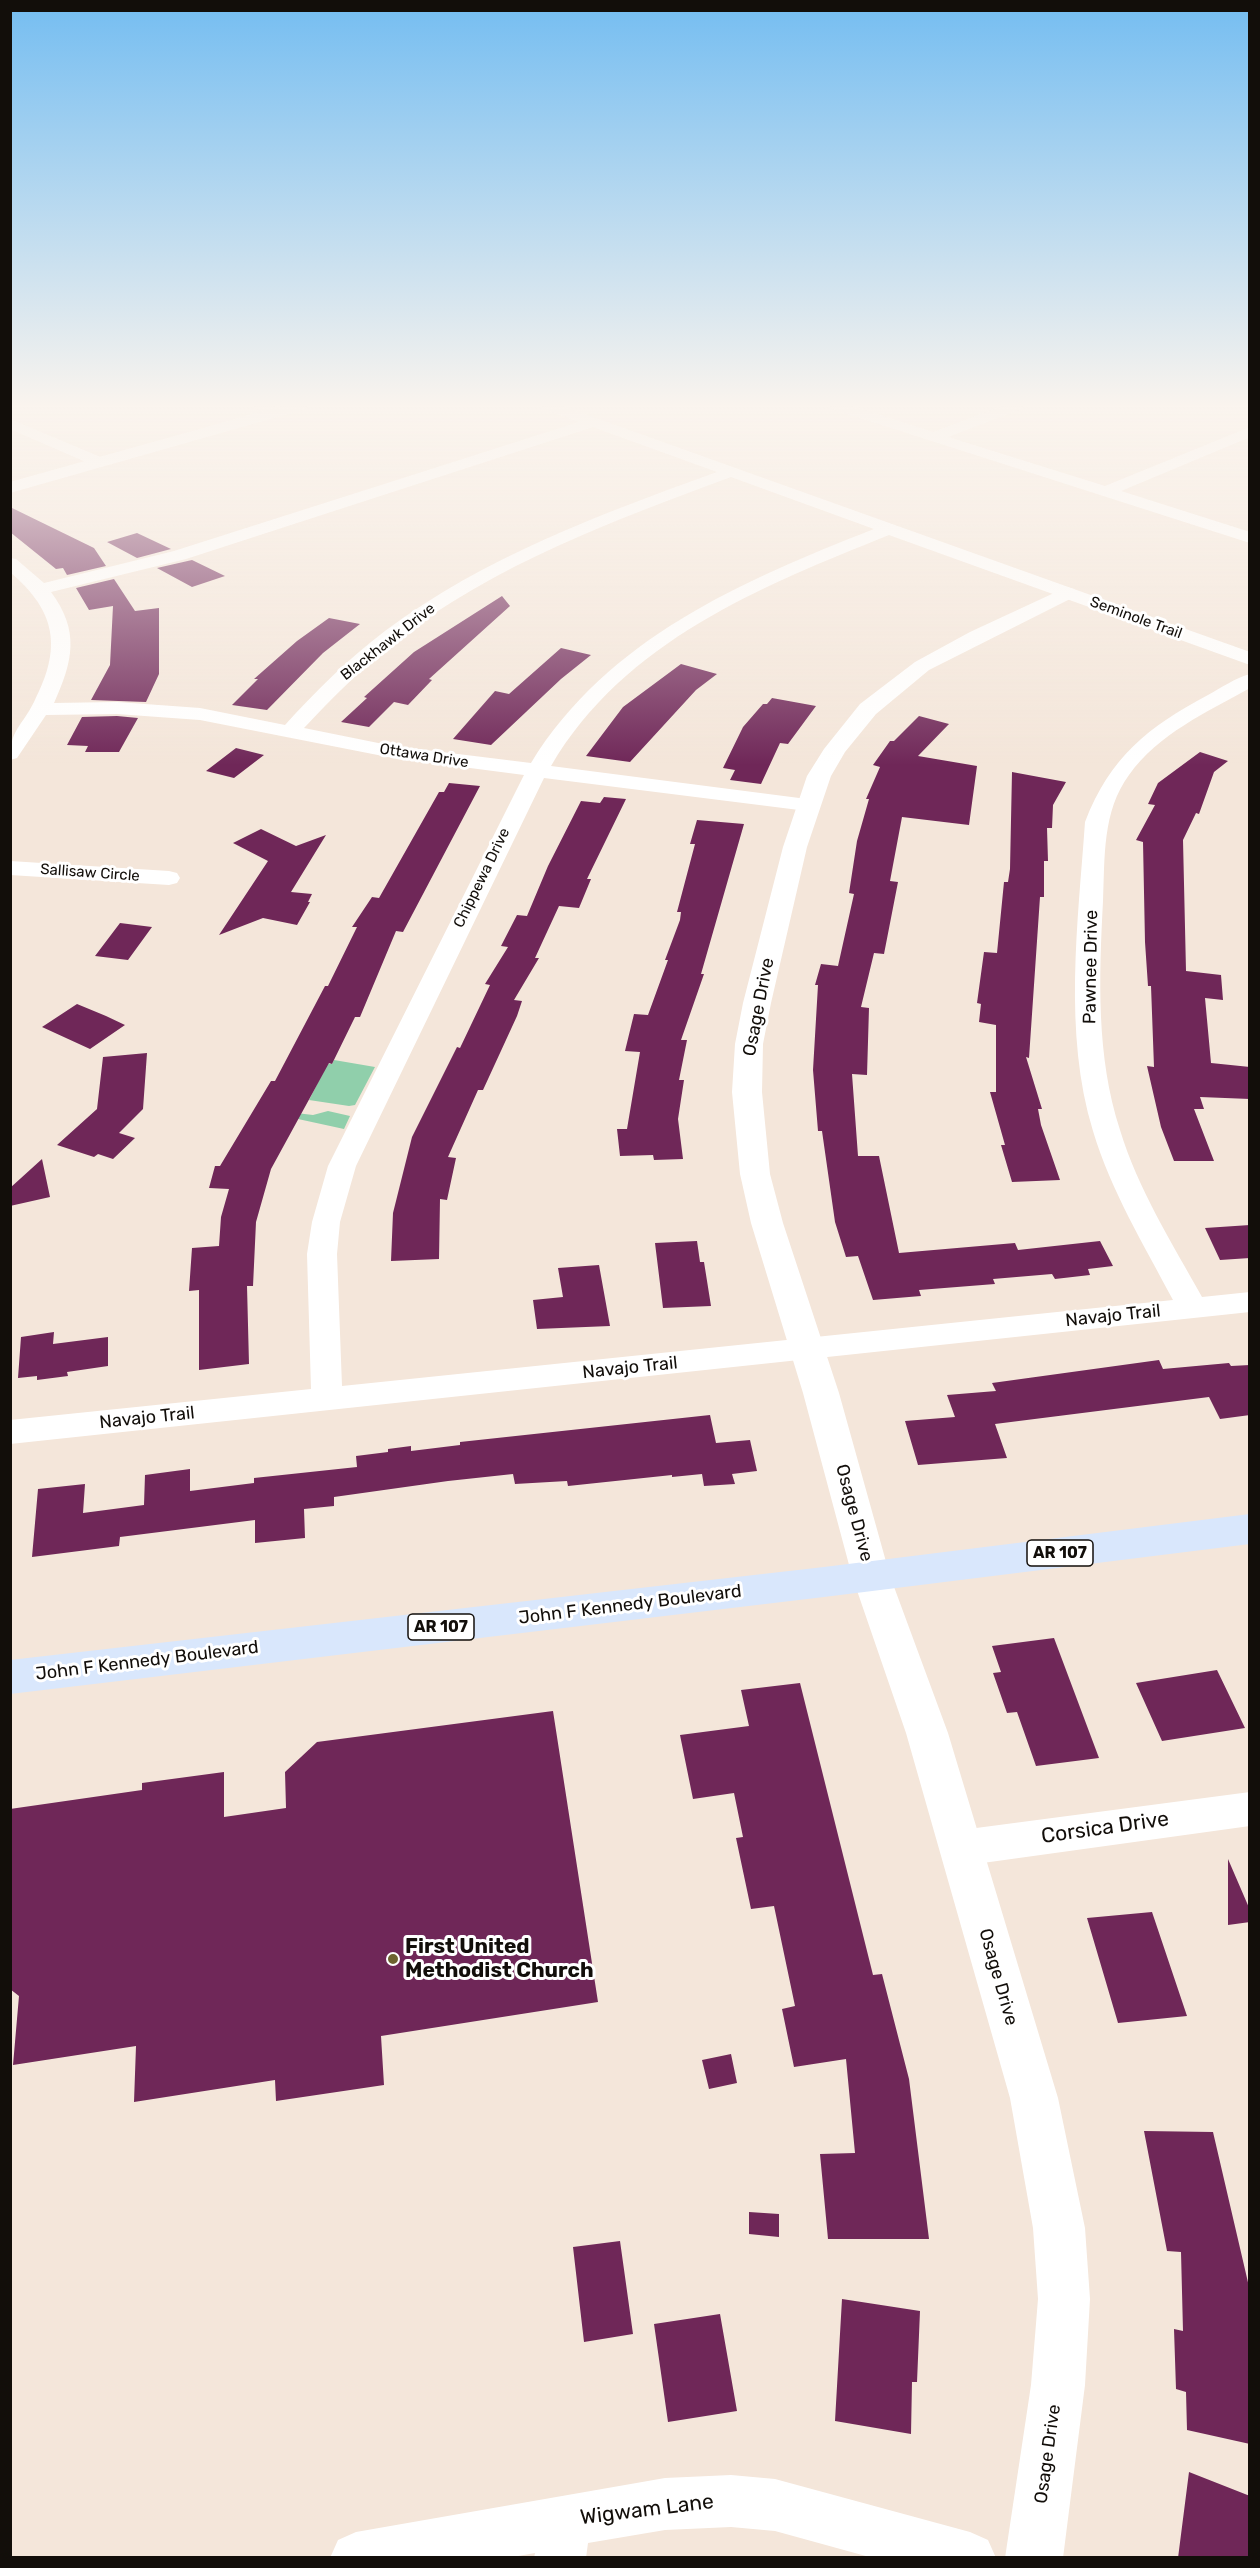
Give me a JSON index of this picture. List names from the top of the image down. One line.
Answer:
{"streets":{"main road":["AR 107","John F Kennedy Boulevard"],"street":["Seminole Trail","Blackhawk Drive","Ottawa Drive","Sallisaw Circle","Chippewa Drive","Pawnee Drive","Osage Drive","Navajo Trail","Corsica Drive","Wigwam Lane"]},"crossings":[["Seminole Trail","Chippewa Drive"],["Seminole Trail","Osage Drive"],["Blackhawk Drive","Ottawa Drive"],["Ottawa Drive","Chippewa Drive"],["Ottawa Drive","Osage Drive"],["Chippewa Drive","Navajo Trail"],["Pawnee Drive","Navajo Trail"],["Osage Drive","Navajo Trail"],["Osage Drive","John F Kennedy Boulevard"],["Osage Drive","Corsica Drive"]],"places":["First United Methodist Church"]}
